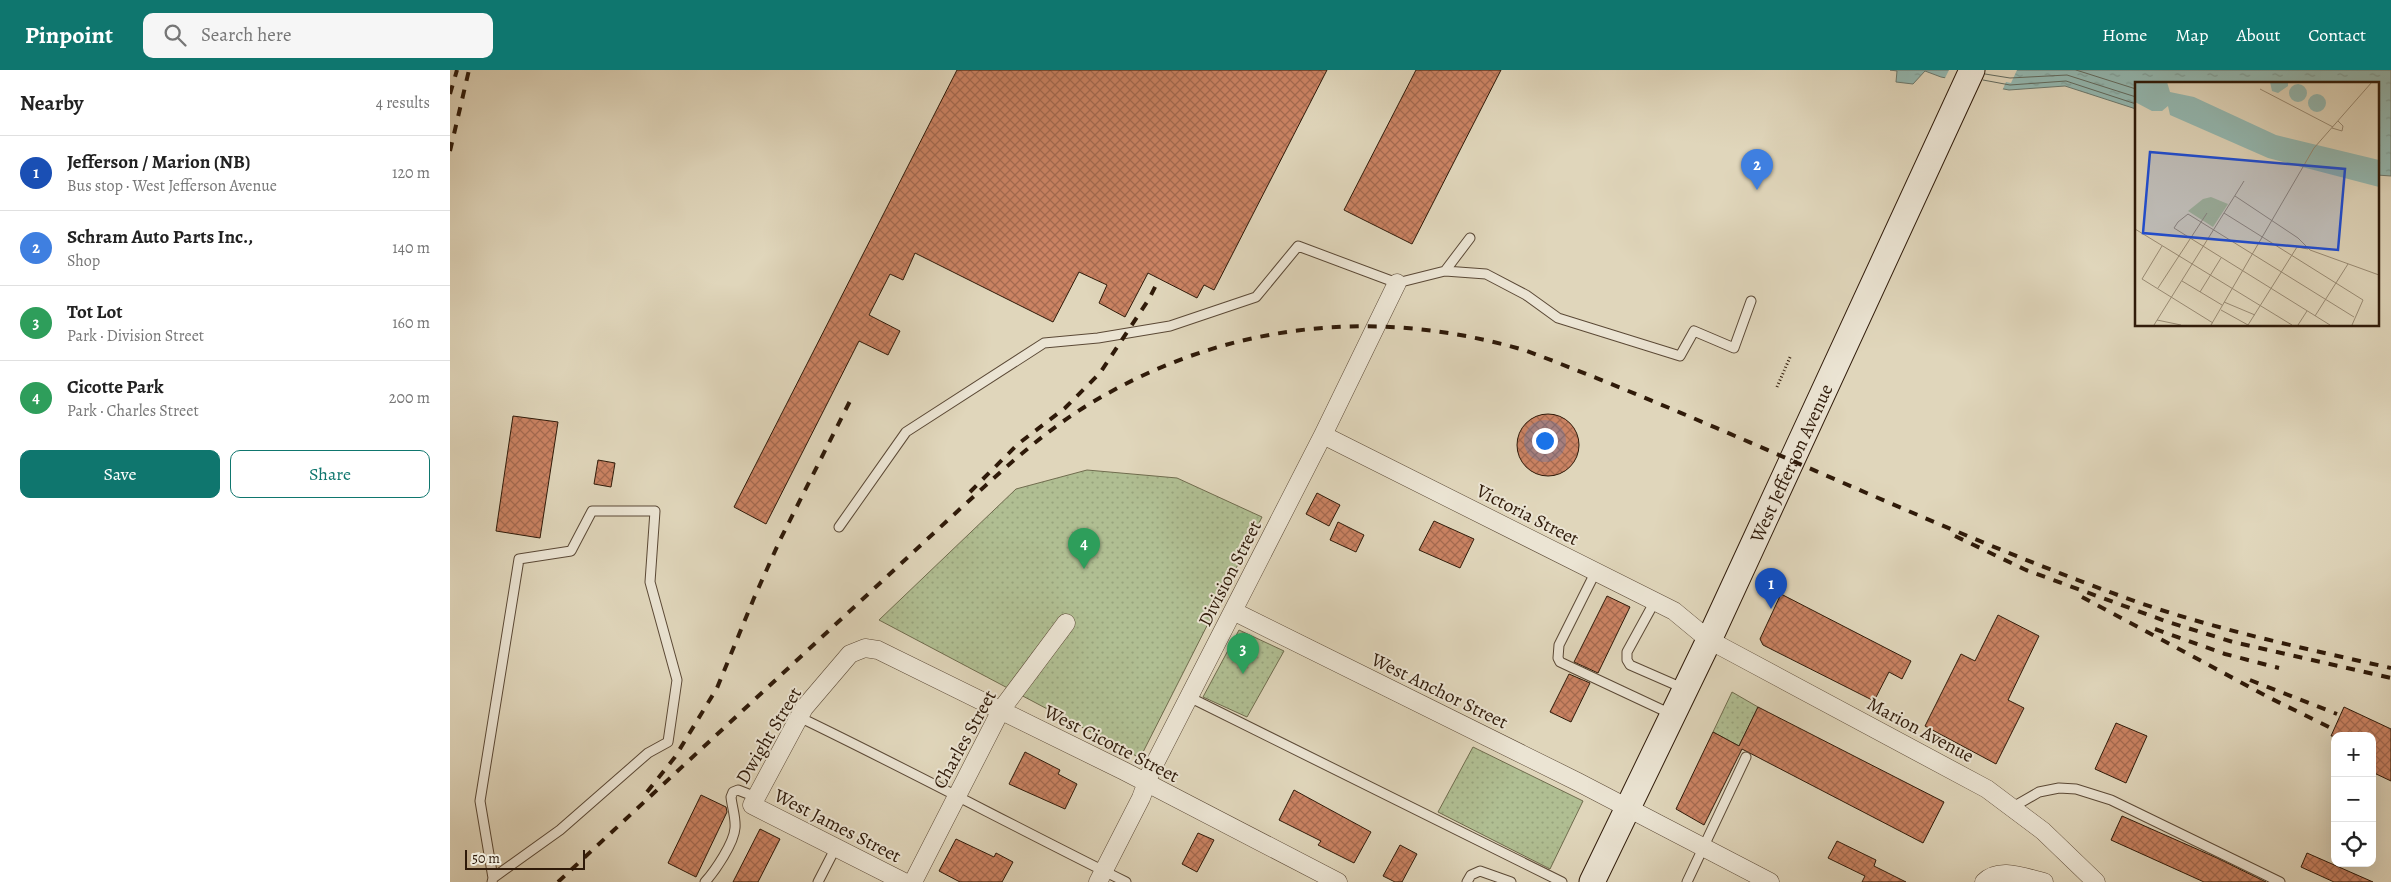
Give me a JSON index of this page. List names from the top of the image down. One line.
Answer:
{"streets":{"main road":["West Jefferson Avenue"],"street":["Victoria Street","Division Street","West Anchor Street","Marion Avenue","Dwight Street","Charles Street","West Cicotte Street","West James Street"]},"crossings":[["West Jefferson Avenue","Victoria Street"],["West Jefferson Avenue","West Anchor Street"],["West Jefferson Avenue","Marion Avenue"],["Victoria Street","Division Street"],["Victoria Street","Marion Avenue"],["Division Street","West Anchor Street"],["Division Street","West Cicotte Street"],["Dwight Street","West Cicotte Street"],["Dwight Street","West James Street"],["Charles Street","West Cicotte Street"]],"scale_bar":"50 m","page":{"header":"Pinpoint","search":"Search here","nav":["Home","Map","About","Contact"],"heading":["Nearby","4 results"],"list":[{"mark":"1","name":"Jefferson / Marion (NB)","note":"Bus stop · West Jefferson Avenue","value":"120 m"},{"mark":"2","name":"Schram Auto Parts Inc.,","note":"Shop","value":"140 m"},{"mark":"3","name":"Tot Lot","note":"Park · Division Street","value":"160 m"},{"mark":"4","name":"Cicotte Park","note":"Park · Charles Street","value":"200 m"}],"pins":["2","4","1","3"],"buttons":["Save","Share"],"map_buttons":["+","−"],"scale":"50 m"}}
